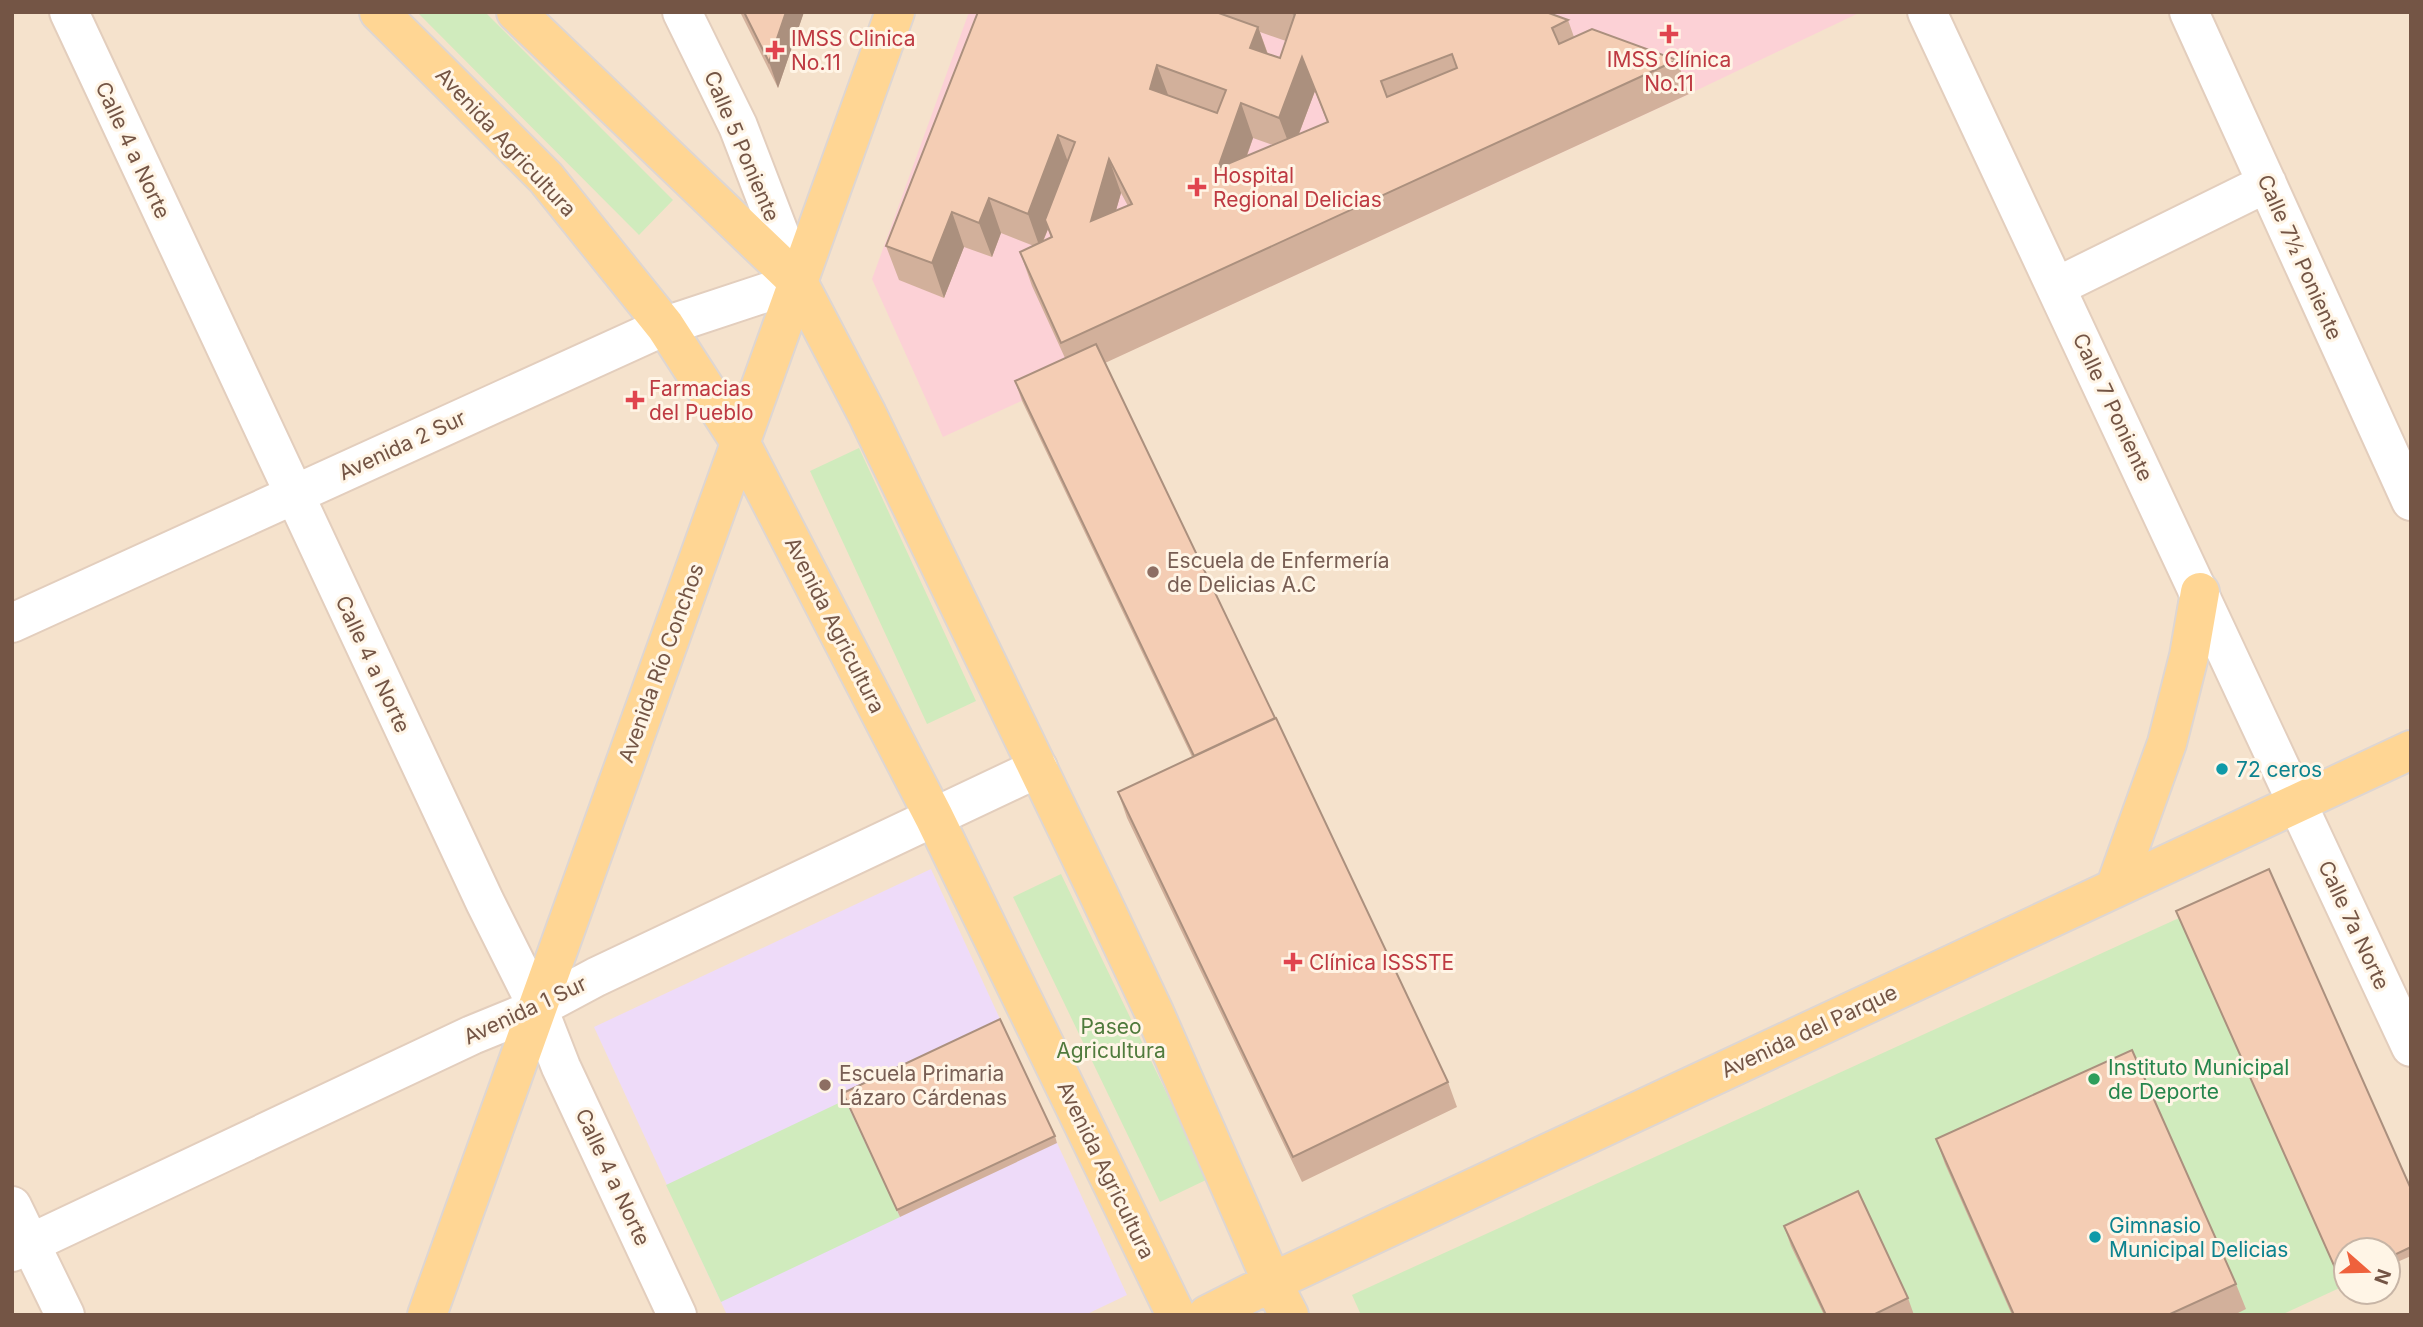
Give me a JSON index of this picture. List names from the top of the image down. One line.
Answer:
{"streets":{"main road":["Avenida Agricultura","Avenida Río Conchos","Avenida del Parque"],"street":["Calle 5 Poniente","Calle 4 a Norte","Calle 7½ Poniente","Calle 7 Poniente","Avenida 2 Sur","Calle 7a Norte","Avenida 1 Sur"]},"crossings":[["Avenida Agricultura","Avenida 2 Sur"],["Avenida Agricultura","Avenida Río Conchos"],["Avenida Agricultura","Avenida 1 Sur"],["Calle 5 Poniente","Avenida 2 Sur"],["Calle 5 Poniente","Avenida Río Conchos"],["Calle 4 a Norte","Avenida 2 Sur"],["Calle 4 a Norte","Avenida Río Conchos"],["Calle 4 a Norte","Avenida 1 Sur"],["Calle 7 Poniente","Calle 7a Norte"],["Calle 7 Poniente","Avenida del Parque"],["Avenida 2 Sur","Avenida Río Conchos"],["Avenida Río Conchos","Avenida 1 Sur"],["Calle 7a Norte","Avenida del Parque"]],"parks":["Paseo Agricultura"],"places":{"health":["IMSS Clínica No.11","IMSS Clinica No.11","Hospital Regional Delicias","Farmacias del Pueblo","Clínica ISSSTE"],"other":["Escuela de Enfermería de Delicias A.C","72 ceros","Instituto Municipal de Deporte","Escuela Primaria Lázaro Cárdenas","Gimnasio Municipal Delicias"]},"north":"right"}
